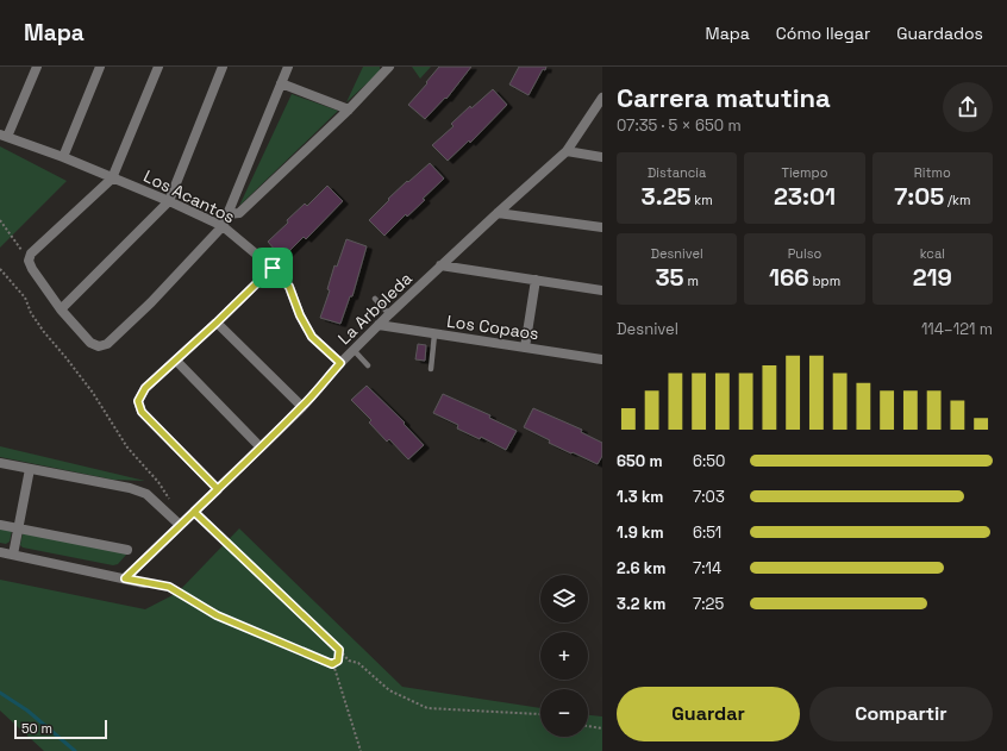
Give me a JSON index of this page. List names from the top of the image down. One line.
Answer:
{"streets":{"street":["Los Acantos","La Arboleda","Los Copaos"]},"crossings":[["Los Acantos","La Arboleda"],["La Arboleda","Los Copaos"]],"scale_bar":"50 m","page":{"header":"Mapa","nav":["Mapa","Cómo llegar","Guardados"],"heading":["Carrera matutina","07:35 · 5 × 650 m"],"stats":[["Distancia","3.25 km"],["Tiempo","23:01"],["Ritmo","7:05 /km"],["Desnivel","35 m"],["Pulso","166 bpm"],["kcal","219"]],"chart":["Desnivel","114–121 m"],"list":[{"name":"650 m","note":"6:50"},{"name":"1.3 km","note":"7:03"},{"name":"1.9 km","note":"6:51"},{"name":"2.6 km","note":"7:14"},{"name":"3.2 km","note":"7:25"}],"map_buttons":["+","−"],"buttons":["Guardar","Compartir"],"scale":"50 m"}}
